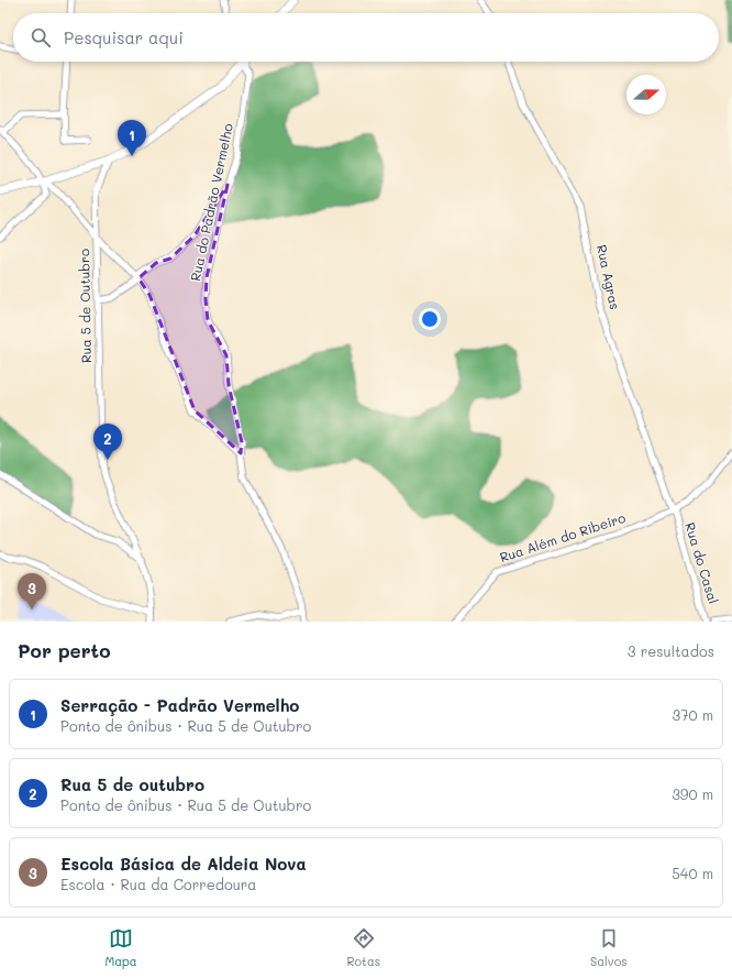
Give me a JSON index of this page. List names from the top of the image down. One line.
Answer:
{"streets":{"street":["Rua do Padrão Vermelho","Rua Agras","Rua 5 de Outubro","Rua Além do Ribeiro","Rua do Casal"]},"crossings":[["Rua Agras","Rua Além do Ribeiro"],["Rua Agras","Rua do Casal"],["Rua Além do Ribeiro","Rua do Casal"]],"north":"right","page":{"search":"Pesquisar aqui","pins":["1","2","3"],"heading":["Por perto","3 resultados"],"list":[{"mark":"1","name":"Serração - Padrão Vermelho","note":"Ponto de ônibus · Rua 5 de Outubro","value":"370 m"},{"mark":"2","name":"Rua 5 de outubro","note":"Ponto de ônibus · Rua 5 de Outubro","value":"390 m"},{"mark":"3","name":"Escola Básica de Aldeia Nova","note":"Escola · Rua da Corredoura","value":"540 m"}],"nav":["Mapa","Rotas","Salvos"]}}
